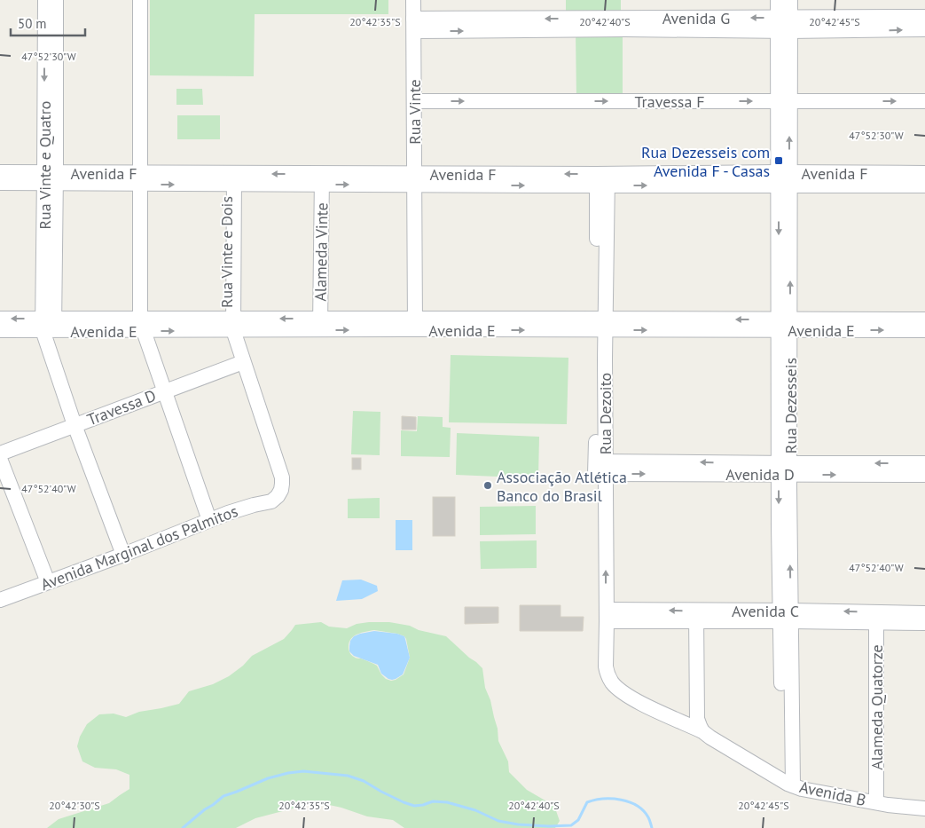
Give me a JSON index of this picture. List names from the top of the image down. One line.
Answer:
{"streets":{"street":["Avenida G","Travessa F","Rua Vinte","Rua Vinte e Quatro","Avenida F","Rua Vinte e Dois","Alameda Vinte","Avenida E","Rua Dezesseis","Travessa D","Rua Dezoito","Avenida D","Avenida Marginal dos Palmitos","Avenida C","Alameda Quatorze","Avenida B"]},"crossings":[["Avenida G","Rua Vinte"],["Avenida G","Rua Dezesseis"],["Travessa F","Rua Vinte"],["Travessa F","Rua Dezesseis"],["Rua Vinte","Avenida F"],["Rua Vinte","Avenida E"],["Rua Vinte e Quatro","Avenida F"],["Rua Vinte e Quatro","Avenida E"],["Rua Vinte e Quatro","Travessa D"],["Rua Vinte e Quatro","Avenida Marginal dos Palmitos"],["Avenida F","Rua Vinte e Dois"],["Avenida F","Alameda Vinte"],["Avenida F","Rua Dezesseis"],["Avenida F","Rua Dezoito"],["Rua Vinte e Dois","Avenida E"],["Rua Vinte e Dois","Travessa D"],["Rua Vinte e Dois","Avenida Marginal dos Palmitos"],["Alameda Vinte","Avenida E"],["Avenida E","Rua Dezesseis"],["Avenida E","Rua Dezoito"],["Rua Dezesseis","Avenida D"],["Rua Dezesseis","Avenida C"],["Rua Dezesseis","Avenida B"],["Rua Dezoito","Avenida D"],["Rua Dezoito","Avenida C"],["Rua Dezoito","Avenida B"],["Avenida C","Alameda Quatorze"],["Alameda Quatorze","Avenida B"]],"one_way":["Travessa F"],"places":{"transit":["Rua Dezesseis com Avenida F - Casas"],"other":["Associação Atlética Banco do Brasil"]},"scale_bar":"50 m","coordinates":["20°42'35\"S","20°42'40\"S","20°42'45\"S","47°52'30\"W","47°52'40\"W","20°42'30\"S"]}
